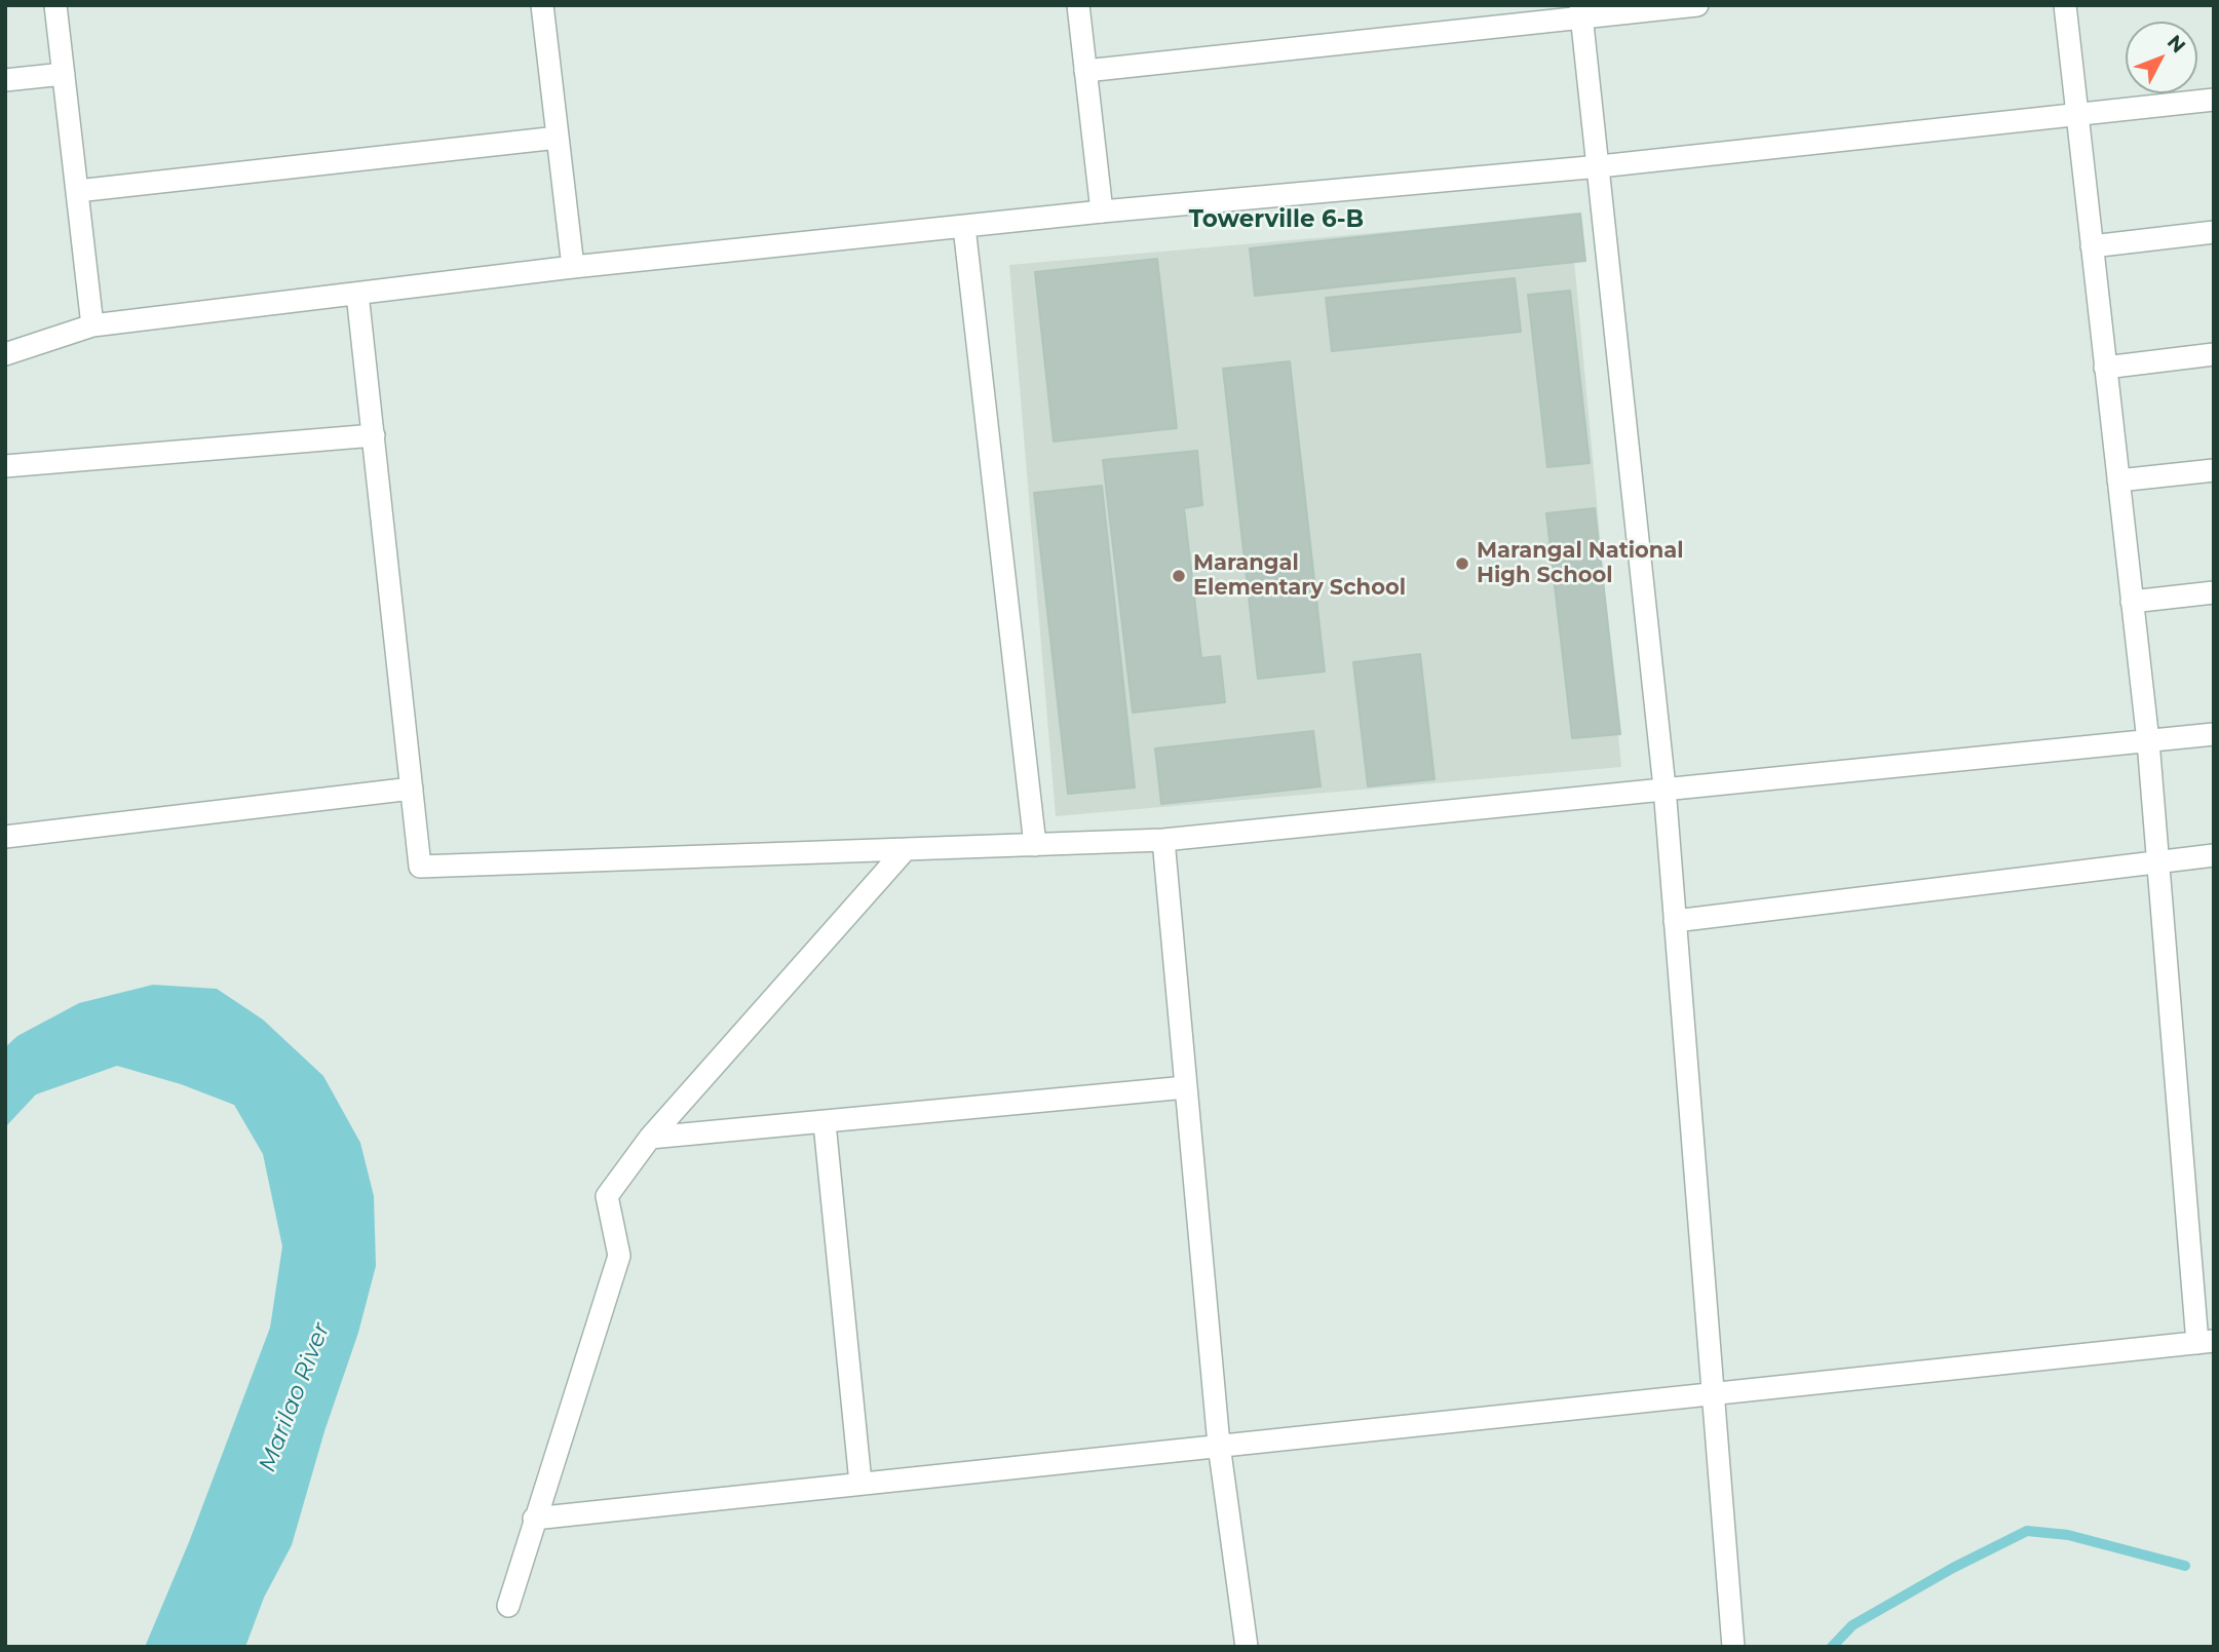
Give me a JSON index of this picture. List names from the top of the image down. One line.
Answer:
{"districts":["Towerville 6-B"],"water":["Marilao River"],"places":["Marangal National High School","Marangal Elementary School"],"north":"top right"}
